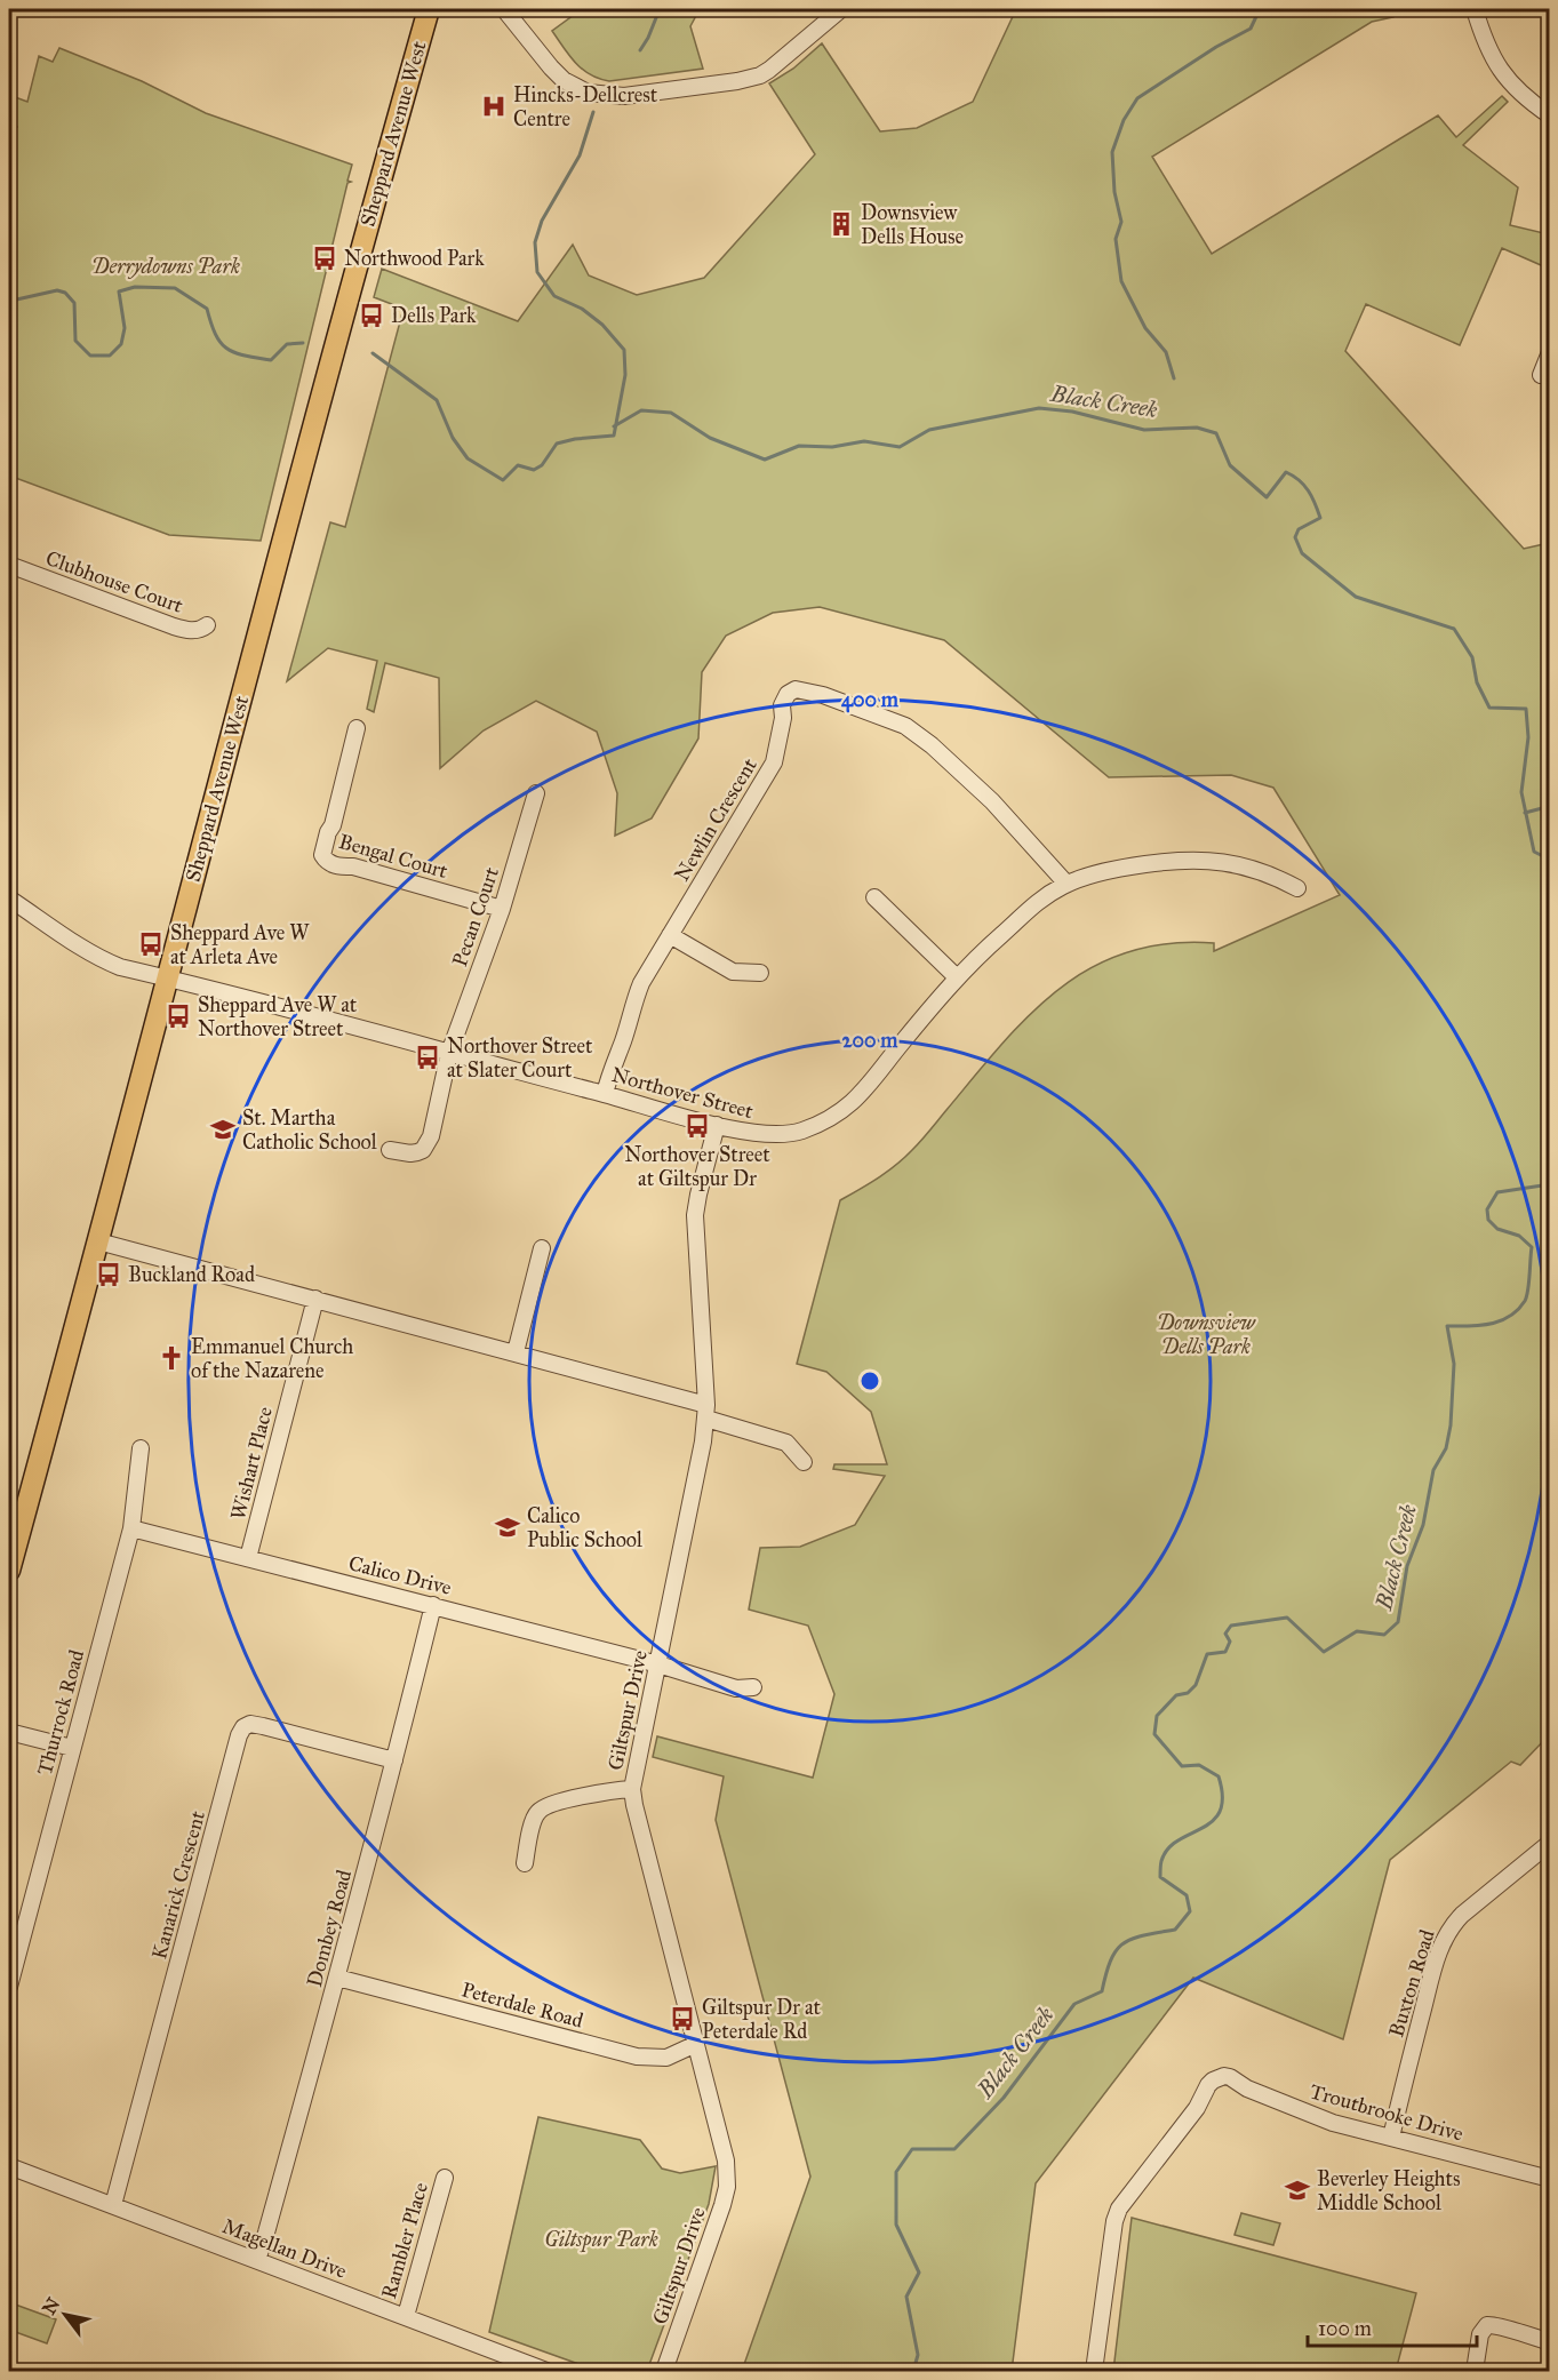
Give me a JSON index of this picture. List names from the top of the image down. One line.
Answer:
{"streets":{"main road":["Sheppard Avenue West"],"street":["Clubhouse Court","Newlin Crescent","Bengal Court","Pecan Court","Northover Street","Wishart Place","Calico Drive","Giltspur Drive","Thurrock Road","Kanarick Crescent","Dombey Road","Buxton Road","Peterdale Road","Troutbrooke Drive","Rambler Place","Magellan Drive"]},"crossings":[["Sheppard Avenue West","Northover Street"],["Newlin Crescent","Northover Street"],["Bengal Court","Pecan Court"],["Pecan Court","Northover Street"],["Northover Street","Giltspur Drive"],["Wishart Place","Calico Drive"],["Calico Drive","Giltspur Drive"],["Calico Drive","Thurrock Road"],["Calico Drive","Dombey Road"],["Giltspur Drive","Peterdale Road"],["Kanarick Crescent","Dombey Road"],["Kanarick Crescent","Magellan Drive"],["Dombey Road","Peterdale Road"],["Dombey Road","Magellan Drive"],["Buxton Road","Troutbrooke Drive"],["Rambler Place","Magellan Drive"]],"water":["Black Creek"],"parks":["Derrydowns Park","Downsview Dells Park","Giltspur Park"],"places":{"hospital":["Hincks-Dellcrest Centre"],"building":["Downsview Dells House"],"bus stop":["Northwood Park","Dells Park","Sheppard Ave W at Arleta Ave","Sheppard Ave W at Northover Street","Northover Street at Slater Court","Northover Street at Giltspur Dr","Buckland Road","Giltspur Dr at Peterdale Rd"],"school or university":["St. Martha Catholic School","Calico Public School","Beverley Heights Middle School"],"church":["Emmanuel Church of the Nazarene"]},"scale_bar":"100 m","north":"top left","rings":["400 m","200 m"]}
